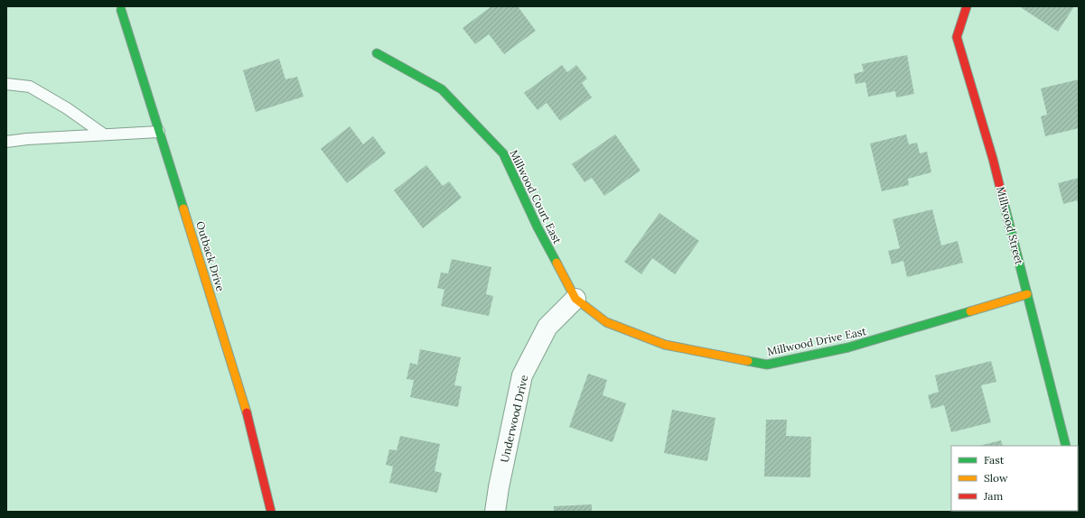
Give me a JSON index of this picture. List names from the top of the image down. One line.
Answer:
{"streets":{"street":["Millwood Court East","Millwood Street","Outback Drive","Millwood Drive East","Underwood Drive"]},"crossings":[["Millwood Court East","Millwood Drive East"],["Millwood Court East","Underwood Drive"],["Millwood Street","Millwood Drive East"],["Millwood Drive East","Underwood Drive"]],"legend":["Fast","Slow","Jam"]}
